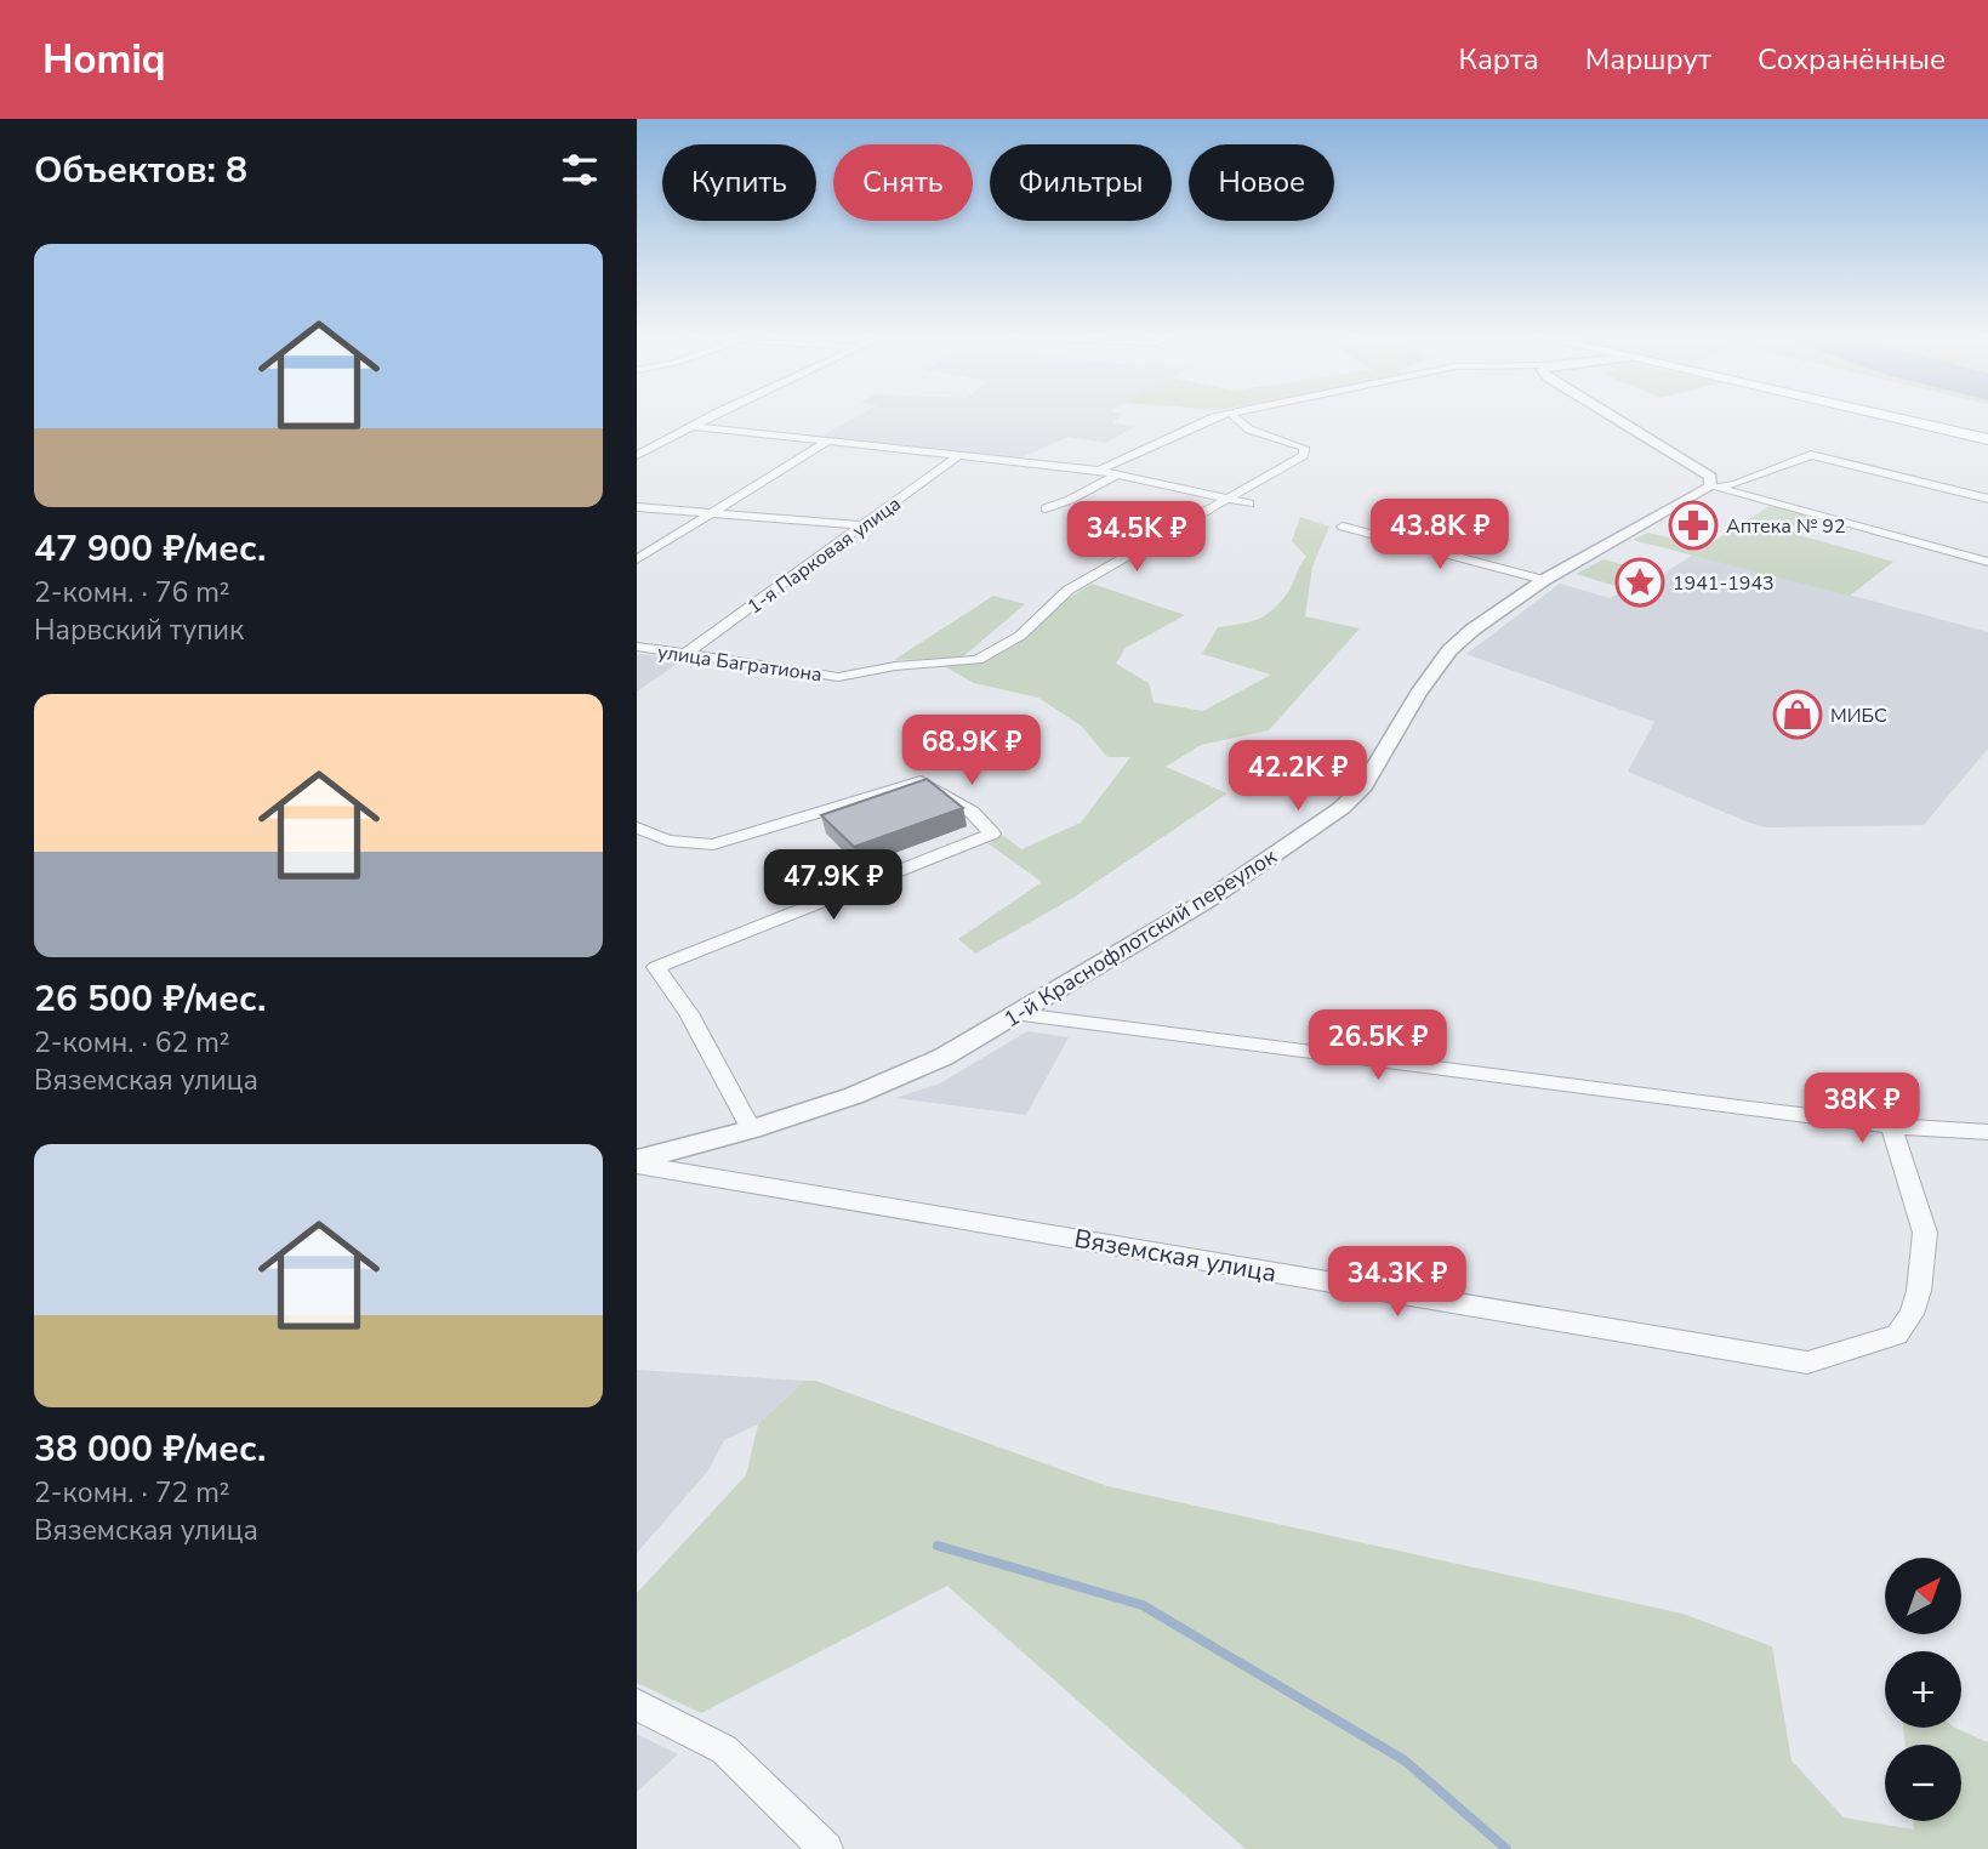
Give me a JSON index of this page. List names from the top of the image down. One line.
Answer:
{"streets":{"street":["1-я Парковая улица","улица Багратиона","1-й Краснофлотский переулок","Вяземская улица"]},"crossings":[["1-я Парковая улица","улица Багратиона"],["1-й Краснофлотский переулок","Вяземская улица"]],"places":{"pharmacy":["Аптека № 92"],"place":["1941-1943"],"shop":["МИБС"]},"north":"top right","page":{"header":"Homiq","nav":["Карта","Маршрут","Сохранённые"],"heading":"Объектов: 8","chip":["Купить","Снять","Фильтры","Новое"],"list":[{"name":"47 900 ₽/мес.","note":"2-комн. · 76 m² · Нарвский тупик"},{"name":"26 500 ₽/мес.","note":"2-комн. · 62 m² · Вяземская улица"},{"name":"38 000 ₽/мес.","note":"2-комн. · 72 m² · Вяземская улица"}],"price":["43.8K ₽","34.5K ₽","68.9K ₽","42.2K ₽","47.9K ₽","26.5K ₽","38K ₽","34.3K ₽"],"map_buttons":["+","−"]}}
